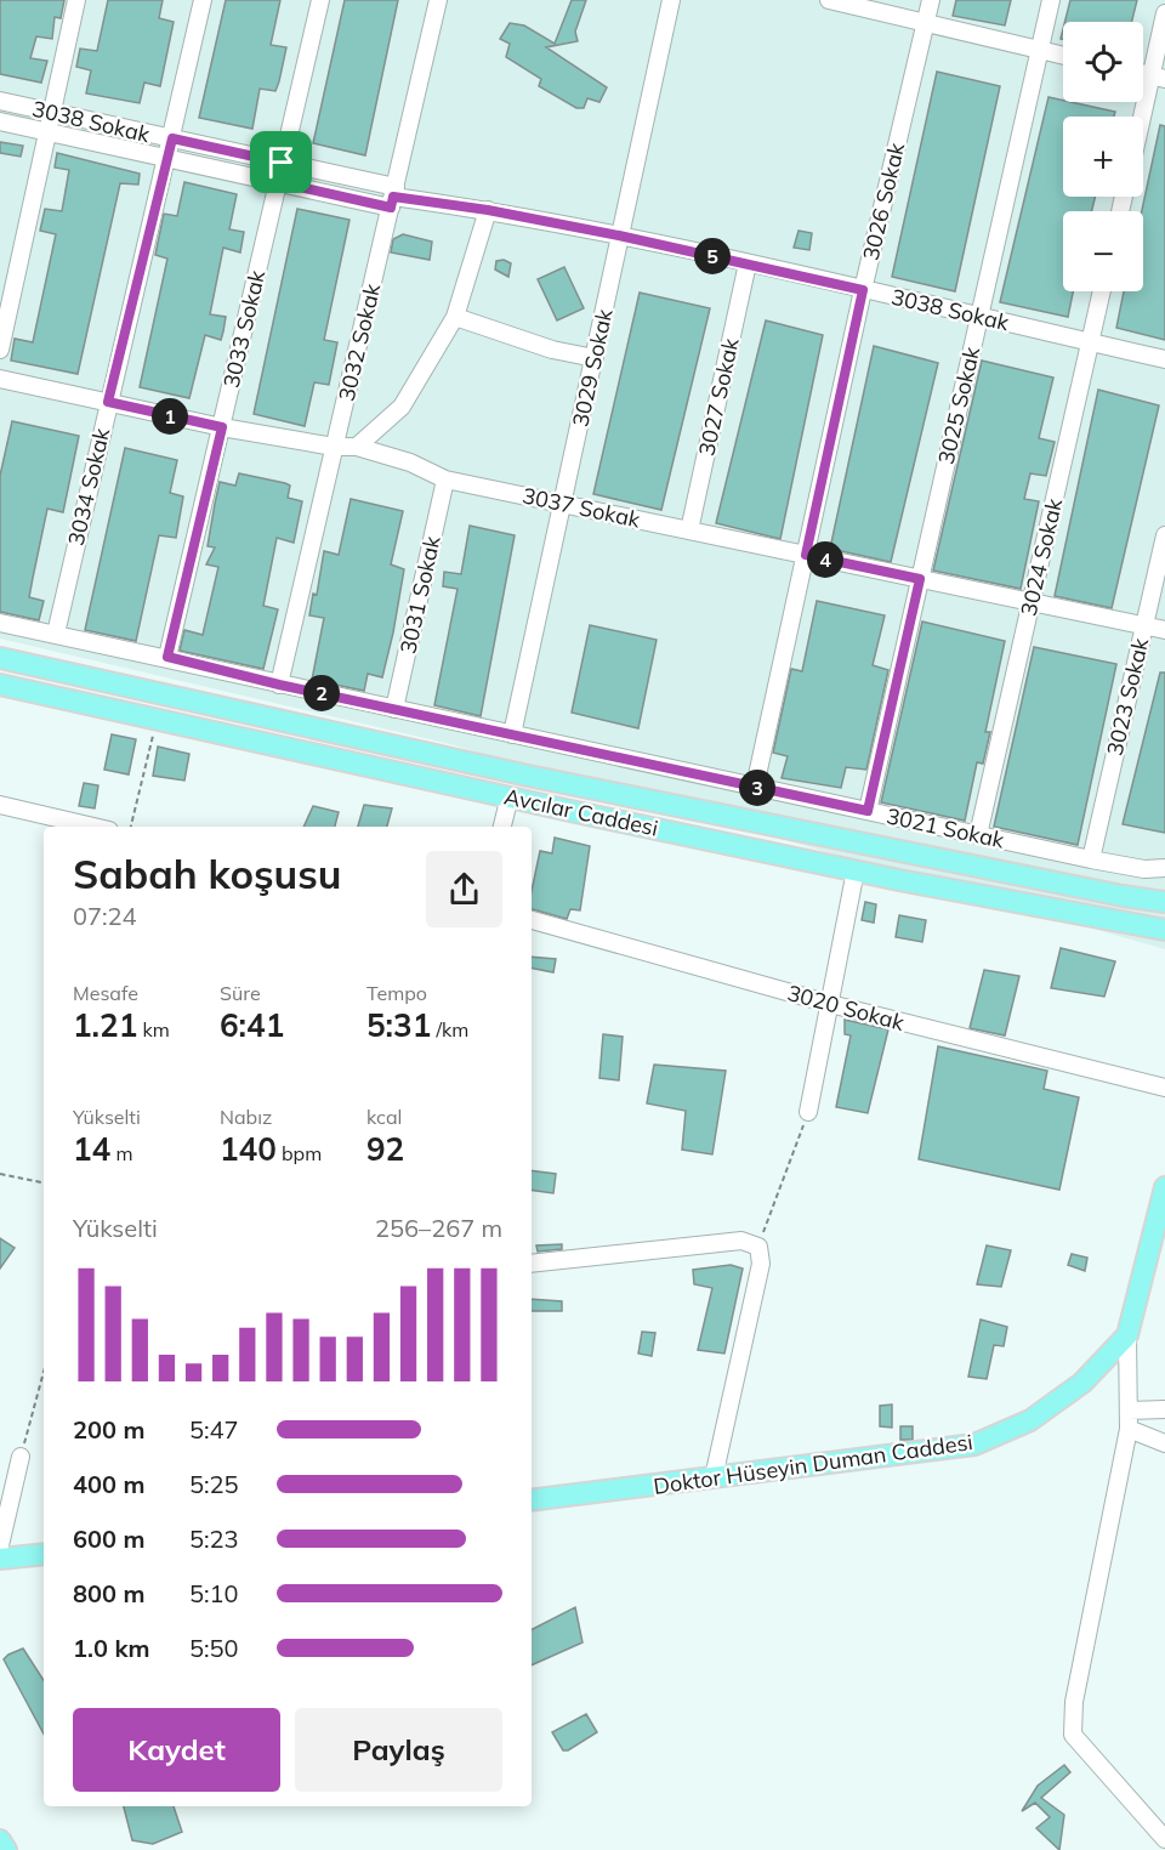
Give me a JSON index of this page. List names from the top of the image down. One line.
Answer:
{"streets":{"main road":["Avcılar Caddesi","Doktor Hüseyin Duman Caddesi"],"street":["3038 Sokak","3026 Sokak","3033 Sokak","3032 Sokak","3029 Sokak","3027 Sokak","3025 Sokak","3034 Sokak","3037 Sokak","3024 Sokak","3031 Sokak","3023 Sokak","3021 Sokak","3020 Sokak"]},"crossings":[["3038 Sokak","3026 Sokak"],["3038 Sokak","3033 Sokak"],["3038 Sokak","3032 Sokak"],["3038 Sokak","3029 Sokak"],["3038 Sokak","3027 Sokak"],["3038 Sokak","3025 Sokak"],["3038 Sokak","3034 Sokak"],["3038 Sokak","3024 Sokak"],["3026 Sokak","3037 Sokak"],["3026 Sokak","3021 Sokak"],["3033 Sokak","3037 Sokak"],["3033 Sokak","3021 Sokak"],["3032 Sokak","3037 Sokak"],["3032 Sokak","3021 Sokak"],["3029 Sokak","3037 Sokak"],["3029 Sokak","3021 Sokak"],["3027 Sokak","3037 Sokak"],["3025 Sokak","3037 Sokak"],["3025 Sokak","3021 Sokak"],["3034 Sokak","3037 Sokak"],["3034 Sokak","3021 Sokak"],["3037 Sokak","3024 Sokak"],["3037 Sokak","3031 Sokak"],["3037 Sokak","3023 Sokak"],["3024 Sokak","3021 Sokak"],["3031 Sokak","3021 Sokak"],["3023 Sokak","3021 Sokak"]],"page":{"map_buttons":["+","−"],"pins":["5","1","4","2","3"],"heading":["Sabah koşusu","07:24"],"stats":[["Mesafe","1.21 km"],["Süre","6:41"],["Tempo","5:31 /km"],["Yükselti","14 m"],["Nabız","140 bpm"],["kcal","92"]],"chart":["Yükselti","256–267 m"],"list":[{"name":"200 m","note":"5:47"},{"name":"400 m","note":"5:25"},{"name":"600 m","note":"5:23"},{"name":"800 m","note":"5:10"},{"name":"1.0 km","note":"5:50"}],"buttons":["Kaydet","Paylaş"]}}
